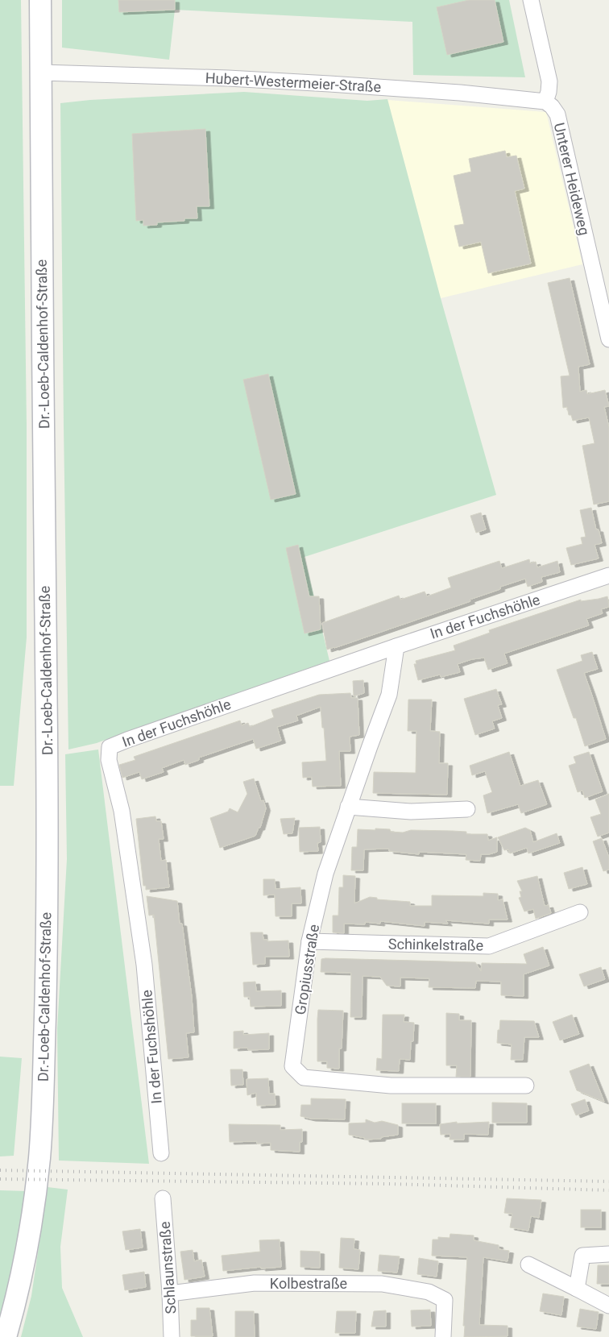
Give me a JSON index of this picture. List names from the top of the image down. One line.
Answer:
{"streets":{"main road":["Dr.-Loeb-Caldenhof-Straße"],"street":["Hubert-Westermeier-Straße","Unterer Heideweg","In der Fuchshöhle","Schinkelstraße","Gropiusstraße","Schlaunstraße","Kolbestraße"]},"crossings":[["Hubert-Westermeier-Straße","Unterer Heideweg"],["Hubert-Westermeier-Straße","Dr.-Loeb-Caldenhof-Straße"],["In der Fuchshöhle","Gropiusstraße"],["Schinkelstraße","Gropiusstraße"],["Schlaunstraße","Kolbestraße"]]}
